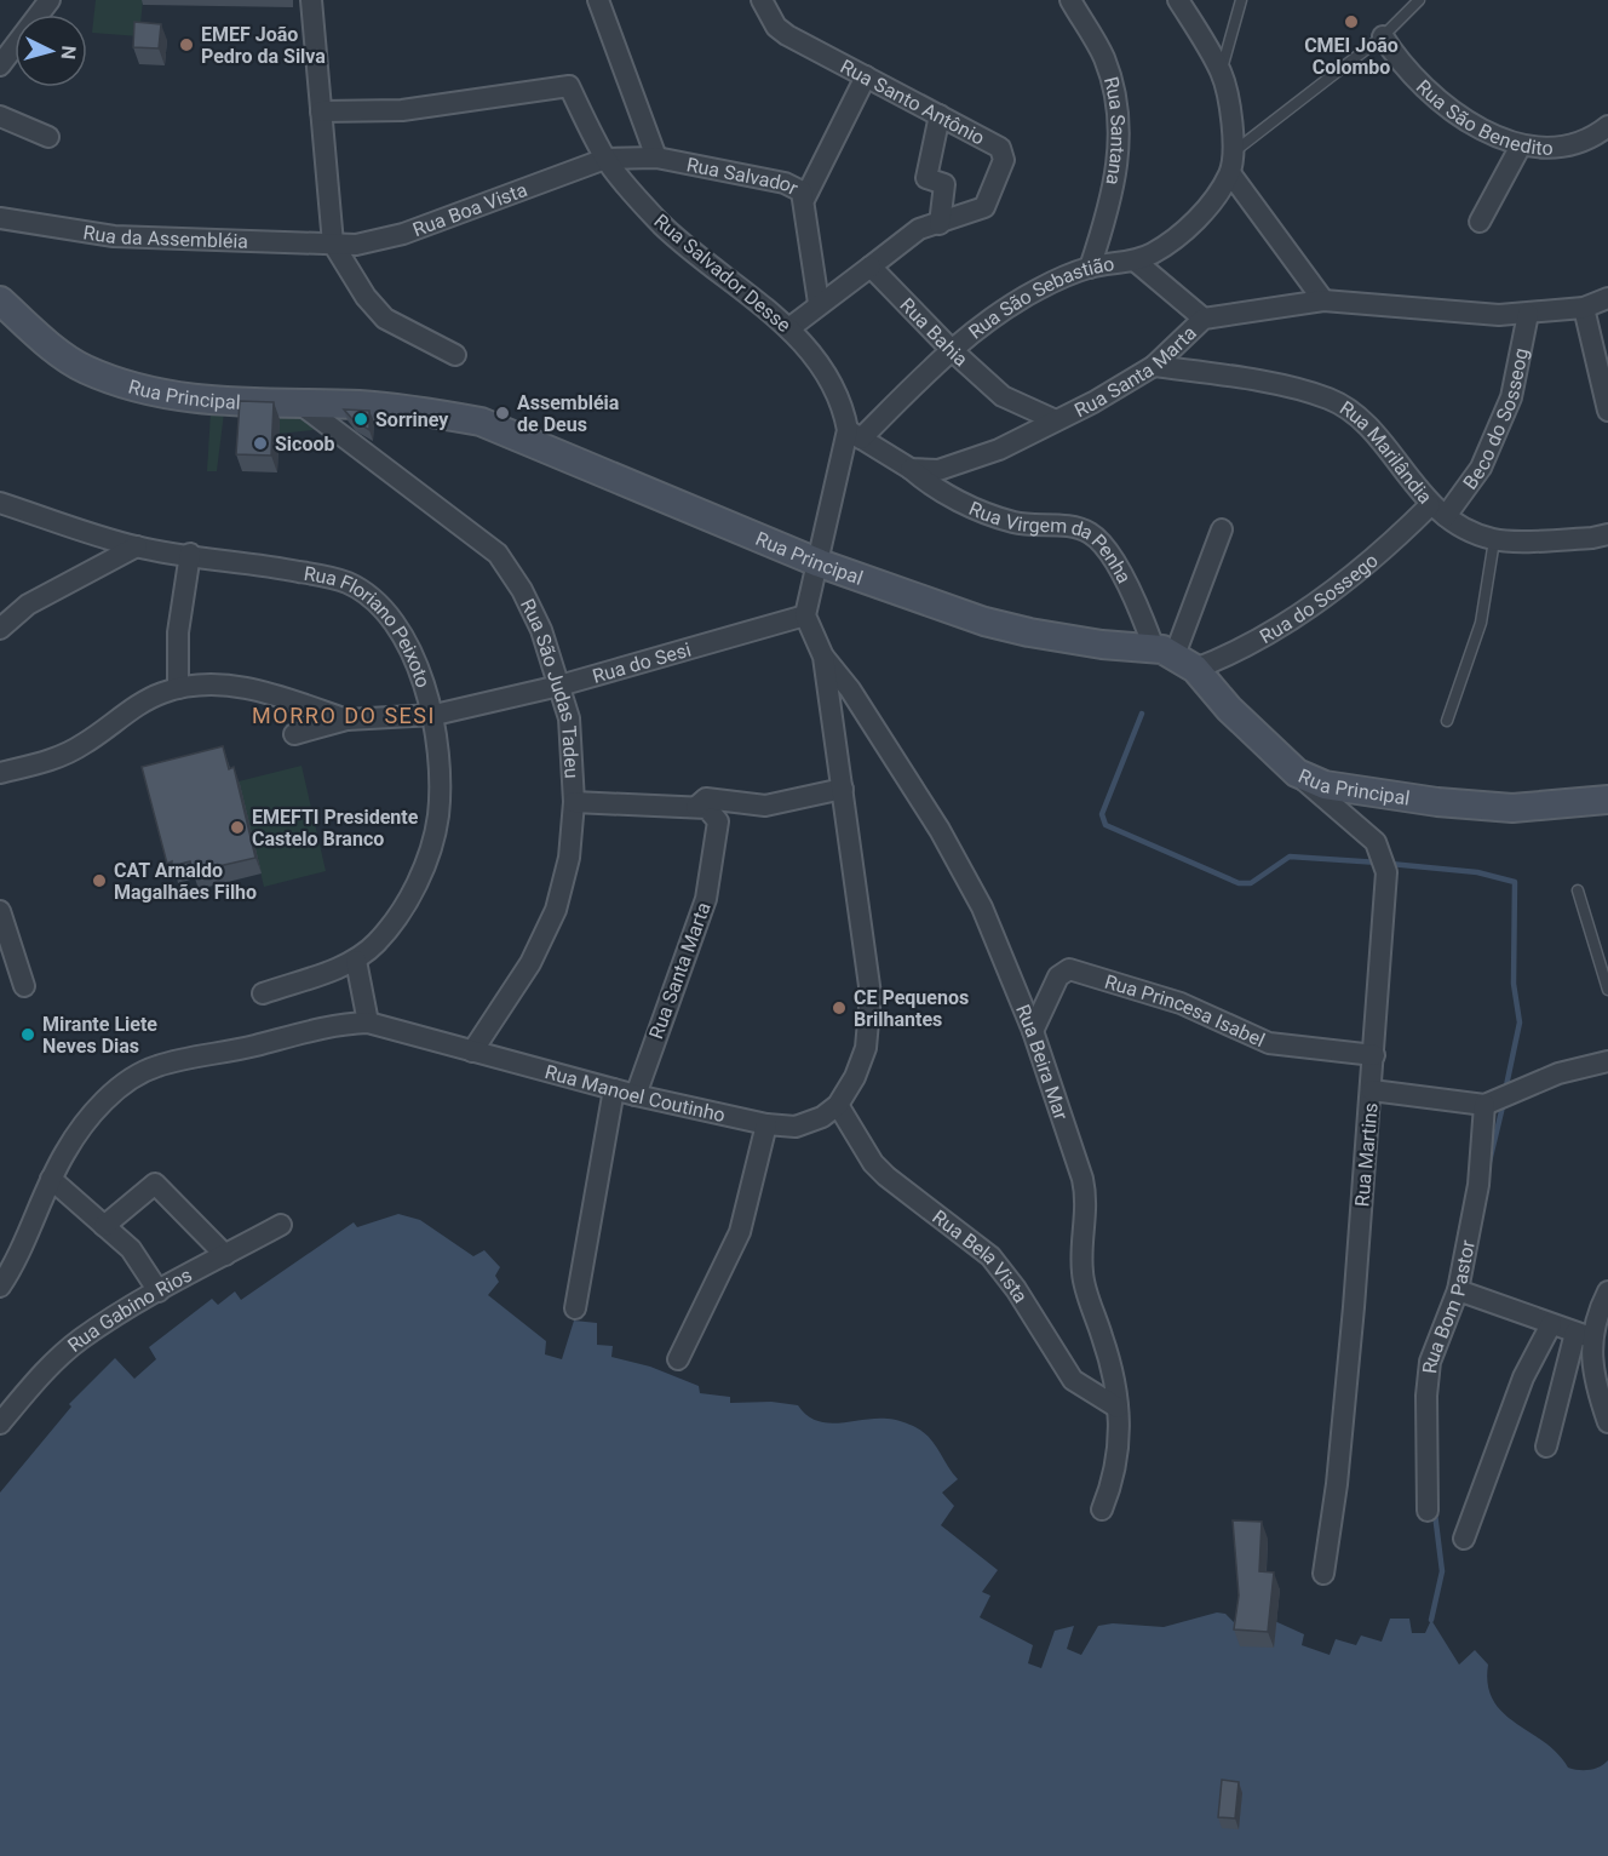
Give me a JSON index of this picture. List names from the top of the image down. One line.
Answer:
{"streets":{"street":["Rua Santo Antônio","Rua São Benedito","Rua Santana","Rua Salvador","Rua Boa Vista","Rua da Assembléia","Rua Salvador Desse","Rua São Sebastião","Rua Bahia","Rua Santa Marta","Rua Principal","Beco do Sosseog","Rua Marilândia","Rua Virgem da Penha","Rua do Sossego","Rua Floriano Peixoto","Rua do Sesi","Rua São Judas Tadeu","Rua Princesa Isabel","Rua Beira Mar","Rua Manoel Coutinho","Rua Martins","Rua Bela Vista","Rua Bom Pastor","Rua Gabino Rios"]},"crossings":[["Rua Santo Antônio","Rua Bahia"],["Rua Santana","Rua São Sebastião"],["Rua Boa Vista","Rua da Assembléia"],["Rua Boa Vista","Rua Salvador Desse"],["Rua Salvador Desse","Rua São Sebastião"],["Rua São Sebastião","Rua Bahia"],["Rua Bahia","Rua Santa Marta"],["Rua Santa Marta","Beco do Sosseog"],["Rua Santa Marta","Rua Marilândia"],["Rua Santa Marta","Rua Virgem da Penha"],["Rua Santa Marta","Rua Manoel Coutinho"],["Rua Principal","Rua Virgem da Penha"],["Rua Principal","Rua do Sossego"],["Rua Principal","Rua São Judas Tadeu"],["Rua Principal","Rua Martins"],["Beco do Sosseog","Rua Marilândia"],["Beco do Sosseog","Rua do Sossego"],["Rua Marilândia","Rua do Sossego"],["Rua Virgem da Penha","Rua do Sossego"],["Rua Floriano Peixoto","Rua do Sesi"],["Rua do Sesi","Rua São Judas Tadeu"],["Rua São Judas Tadeu","Rua Manoel Coutinho"],["Rua Princesa Isabel","Rua Beira Mar"],["Rua Princesa Isabel","Rua Martins"],["Rua Beira Mar","Rua Bela Vista"],["Rua Manoel Coutinho","Rua Bela Vista"]],"districts":["MORRO DO SESI"],"places":["CMEI João Colombo","EMEF João Pedro da Silva","Assembléia de Deus","Sorriney","Sicoob","EMEFTI Presidente Castelo Branco","CAT Arnaldo Magalhães Filho","CE Pequenos Brilhantes","Mirante Liete Neves Dias"],"north":"right"}
